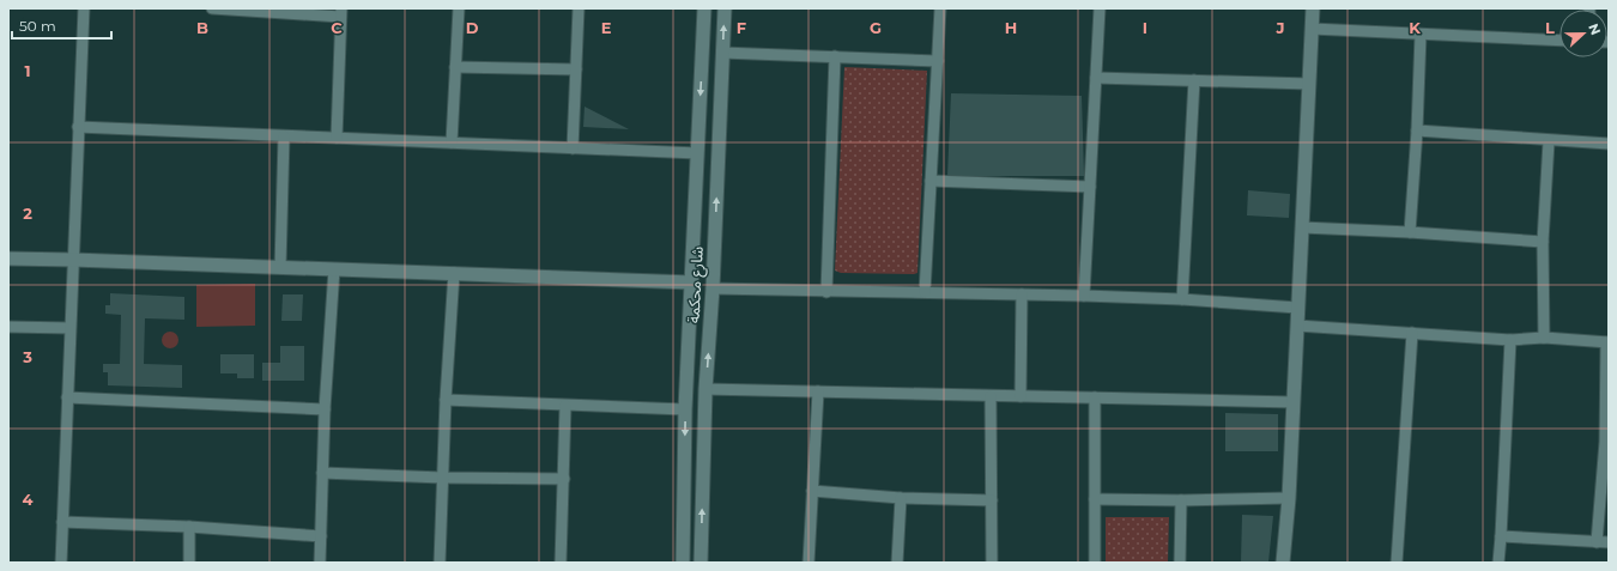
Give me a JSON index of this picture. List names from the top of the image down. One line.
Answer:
{"streets":{"street":["شارع محكمة"]},"scale_bar":"50 m","north":"right","grid":{"columns":["B","C","D","E","F","G","H","I","J","K","L"],"rows":["1","2","3","4"]}}
